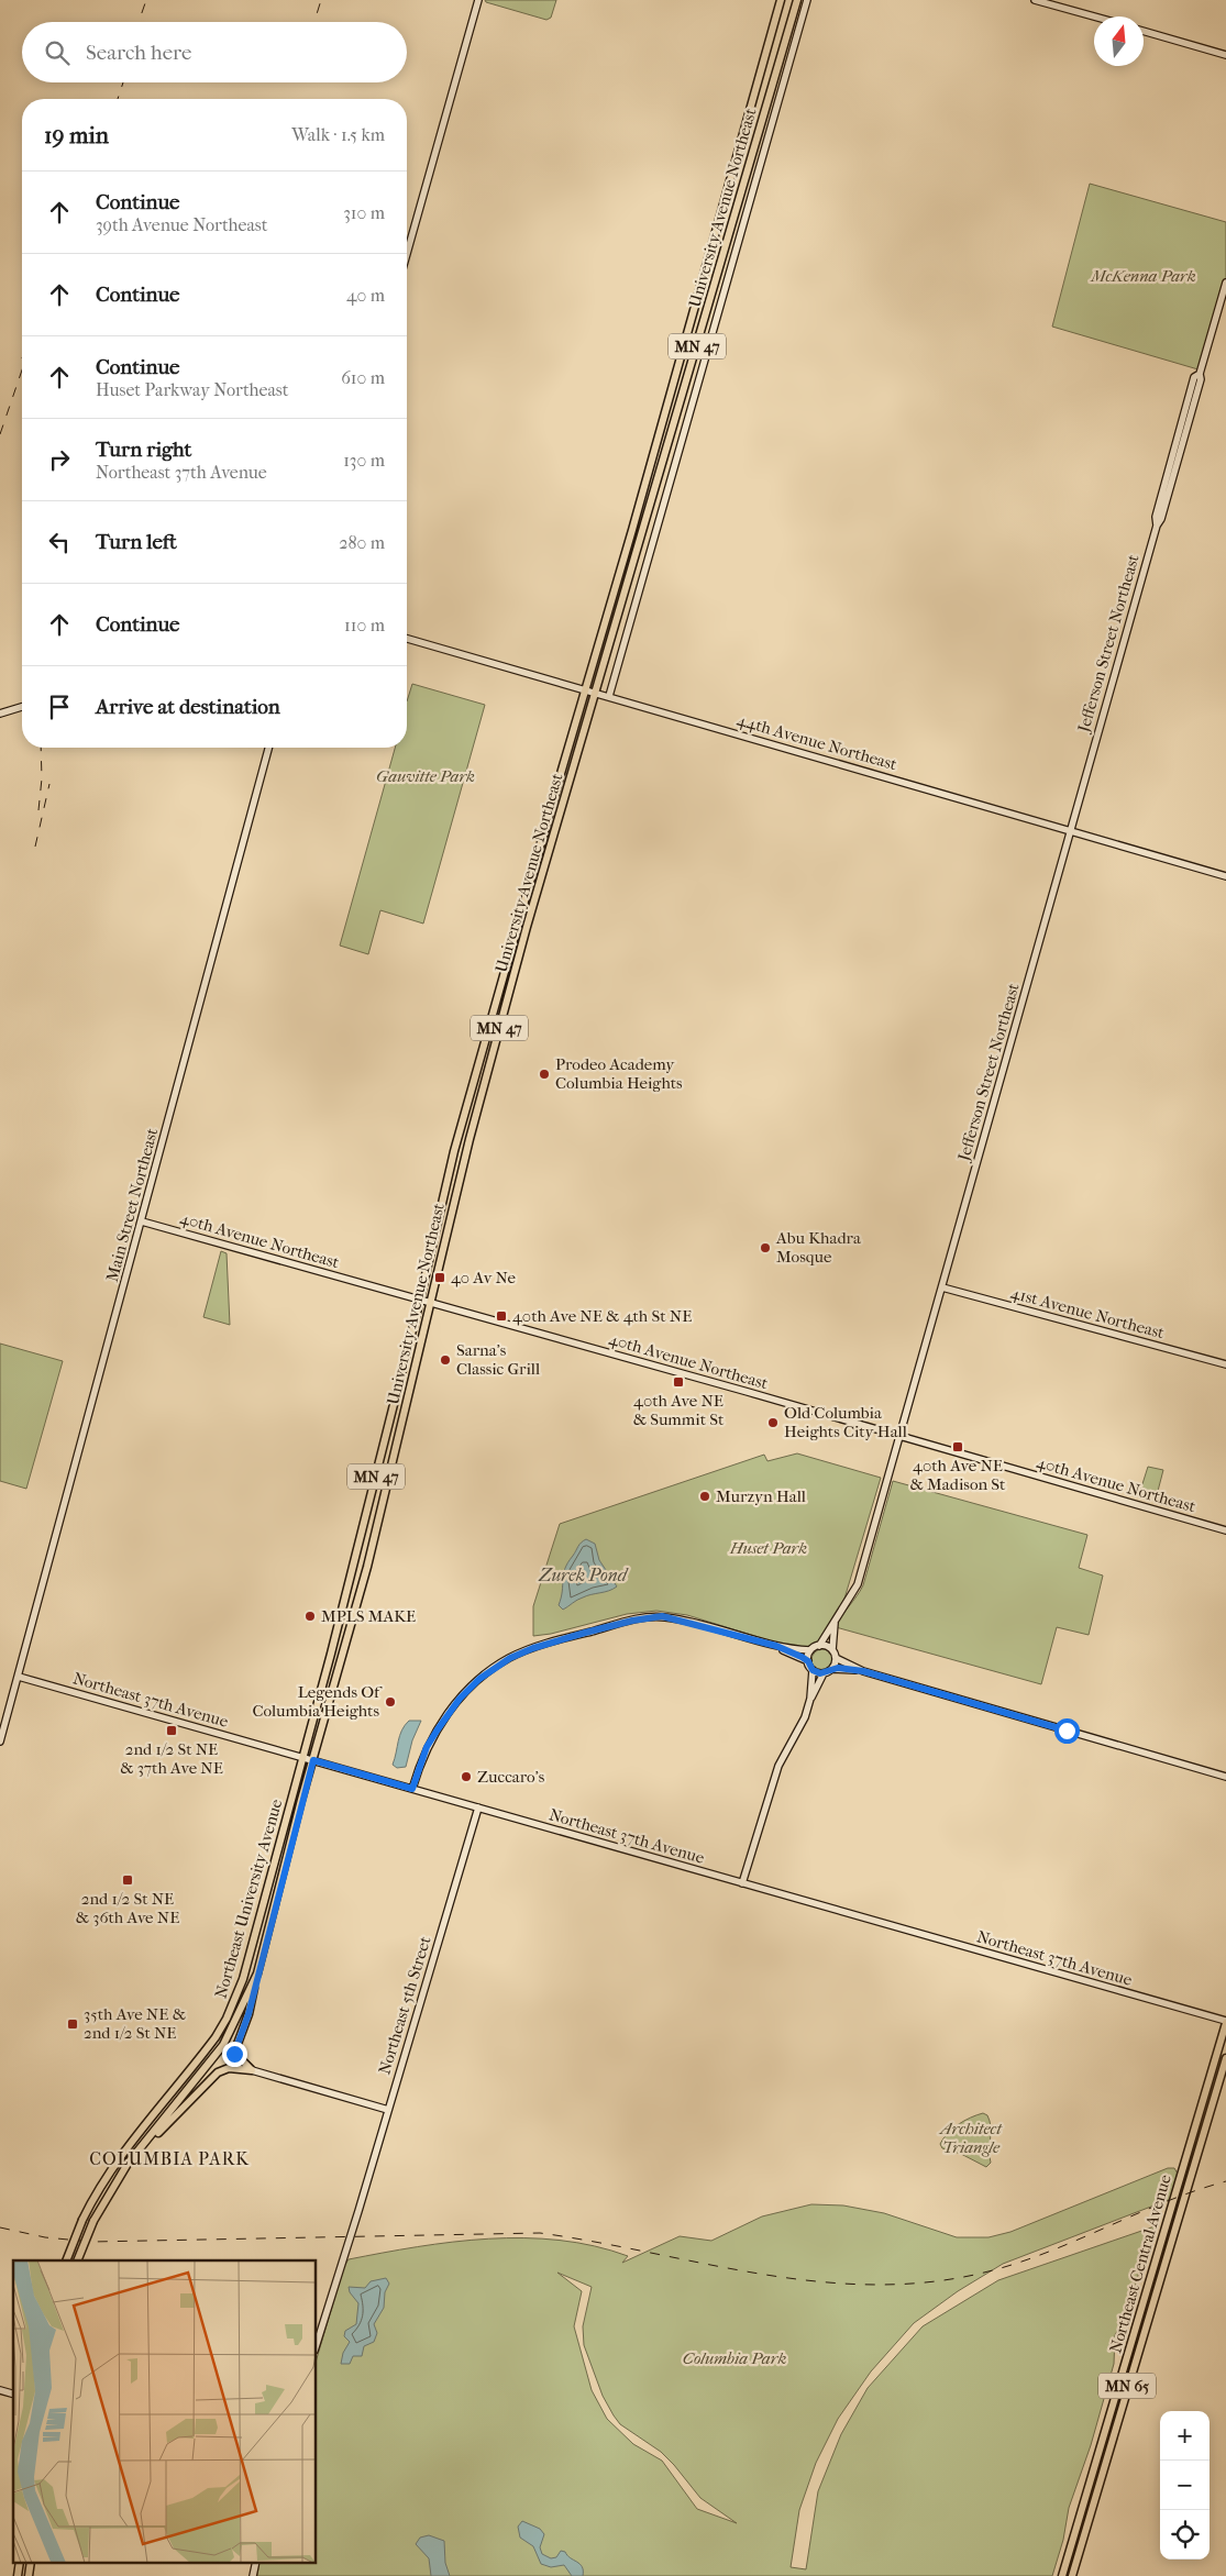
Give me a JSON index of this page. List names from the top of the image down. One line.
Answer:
{"streets":{"main road":["University Avenue Northeast","MN 47","Northeast University Avenue","Northeast Central Avenue","MN 65"],"street":["Jefferson Street Northeast","44th Avenue Northeast","Main Street Northeast","40th Avenue Northeast","41st Avenue Northeast","Northeast 37th Avenue","Northeast 5th Street"]},"crossings":[["University Avenue Northeast","44th Avenue Northeast"],["University Avenue Northeast","40th Avenue Northeast"],["University Avenue Northeast","Northeast 37th Avenue"],["University Avenue Northeast","Northeast University Avenue"],["Jefferson Street Northeast","44th Avenue Northeast"],["Jefferson Street Northeast","40th Avenue Northeast"],["Jefferson Street Northeast","41st Avenue Northeast"],["Main Street Northeast","40th Avenue Northeast"],["Main Street Northeast","Northeast 37th Avenue"],["Northeast 37th Avenue","Northeast University Avenue"],["Northeast 37th Avenue","Northeast 5th Street"],["Northeast 37th Avenue","Northeast Central Avenue"]],"districts":["COLUMBIA PARK"],"water":["Zurek Pond"],"parks":["McKenna Park","Gauvitte Park","Huset Park","Architect Triangle","Columbia Park"],"places":{"other":["Prodeo Academy Columbia Heights","Abu Khadra Mosque","Sarna's Classic Grill","Old Columbia Heights City Hall","Murzyn Hall","MPLS MAKE","Legends Of Columbia Heights","Zuccaro’s"],"transit":["40 Av Ne","40th Ave NE & 4th St NE","40th Ave NE & Summit St","40th Ave NE & Madison St","2nd 1/2 St NE & 37th Ave NE","2nd 1/2 St NE & 36th Ave NE","35th Ave NE & 2nd 1/2 St NE"]},"north":"top","page":{"search":"Search here","heading":["19 min","Walk · 1.5 km"],"list":[["Continue","39th Avenue Northeast","310 m"],["Continue","40 m"],["Continue","Huset Parkway Northeast","610 m"],["Turn right","Northeast 37th Avenue","130 m"],["Turn left","280 m"],["Continue","110 m"],"Arrive at destination"],"map_buttons":["+","−"]}}
